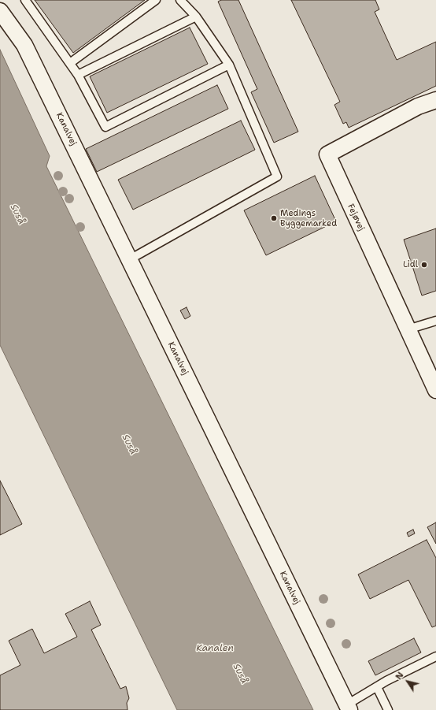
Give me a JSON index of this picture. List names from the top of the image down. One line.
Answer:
{"streets":{"street":["Kanalvej","Fejøvej"]},"water":["Suså","Kanalen"],"places":["Medings Byggemarked","Lidl"],"north":"top left"}
